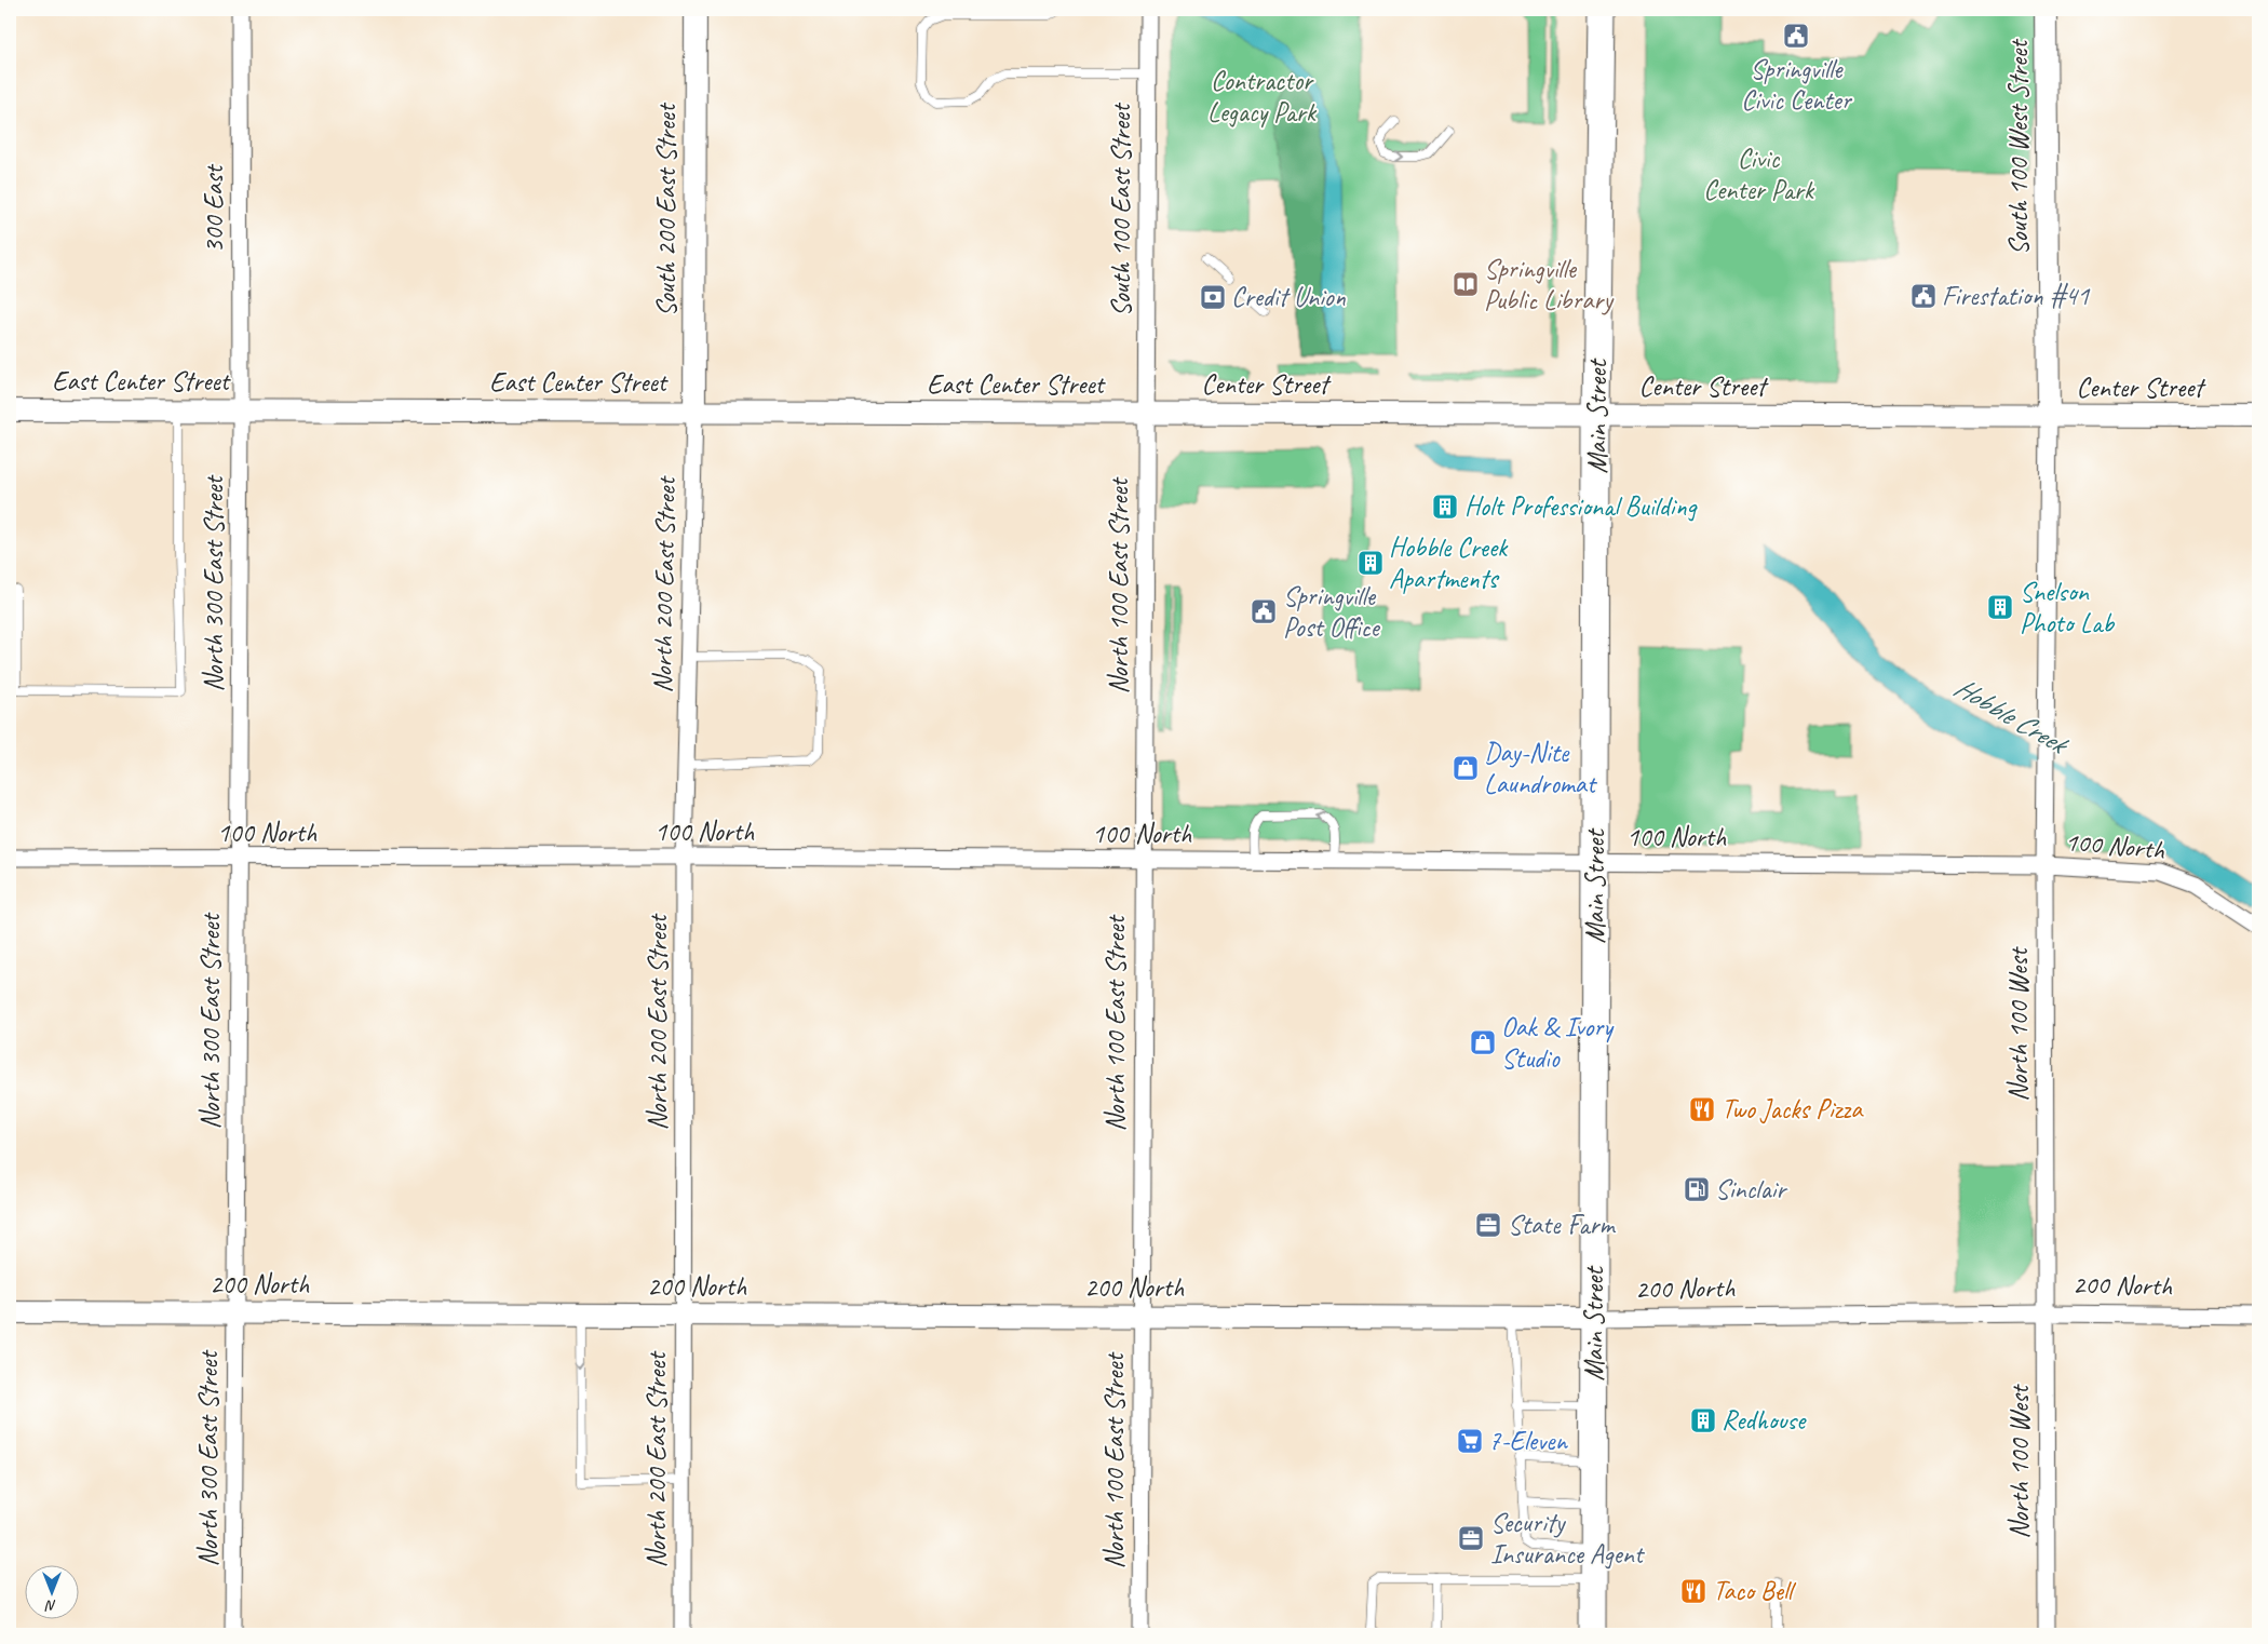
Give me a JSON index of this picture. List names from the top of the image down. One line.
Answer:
{"streets":{"main road":["Main Street"],"street":["South 100 West Street","300 East","South 200 East Street","South 100 East Street","East Center Street","Center Street","North 300 East Street","North 200 East Street","North 100 East Street","100 North","North 100 West","200 North"]},"crossings":[["South 100 West Street","Center Street"],["South 100 West Street","North 100 West"],["300 East","East Center Street"],["300 East","North 300 East Street"],["South 200 East Street","East Center Street"],["South 200 East Street","North 200 East Street"],["South 100 East Street","East Center Street"],["South 100 East Street","Center Street"],["South 100 East Street","North 100 East Street"],["East Center Street","Center Street"],["East Center Street","North 300 East Street"],["East Center Street","North 200 East Street"],["East Center Street","North 100 East Street"],["Center Street","Main Street"],["Center Street","North 100 East Street"],["Center Street","North 100 West"],["Main Street","100 North"],["Main Street","200 North"],["North 300 East Street","100 North"],["North 300 East Street","200 North"],["North 200 East Street","100 North"],["North 200 East Street","200 North"],["North 100 East Street","100 North"],["North 100 East Street","200 North"],["100 North","North 100 West"],["North 100 West","200 North"]],"water":["Hobble Creek"],"parks":["Contractor Legacy Park","Civic Center Park"],"places":{"public building":["Springville Civic Center","Firestation #41","Springville Post Office"],"library":["Springville Public Library"],"bank":["Credit Union"],"building":["Holt Professional Building","Hobble Creek Apartments","Snelson Photo Lab","Redhouse"],"shop":["Day-Nite Laundromat","Oak & Ivory Studio"],"restaurant":["Two Jacks Pizza","Taco Bell"],"fuel station":["Sinclair"],"office":["State Farm","Security Insurance Agent"],"supermarket":["7-Eleven"]},"north":"bottom"}
